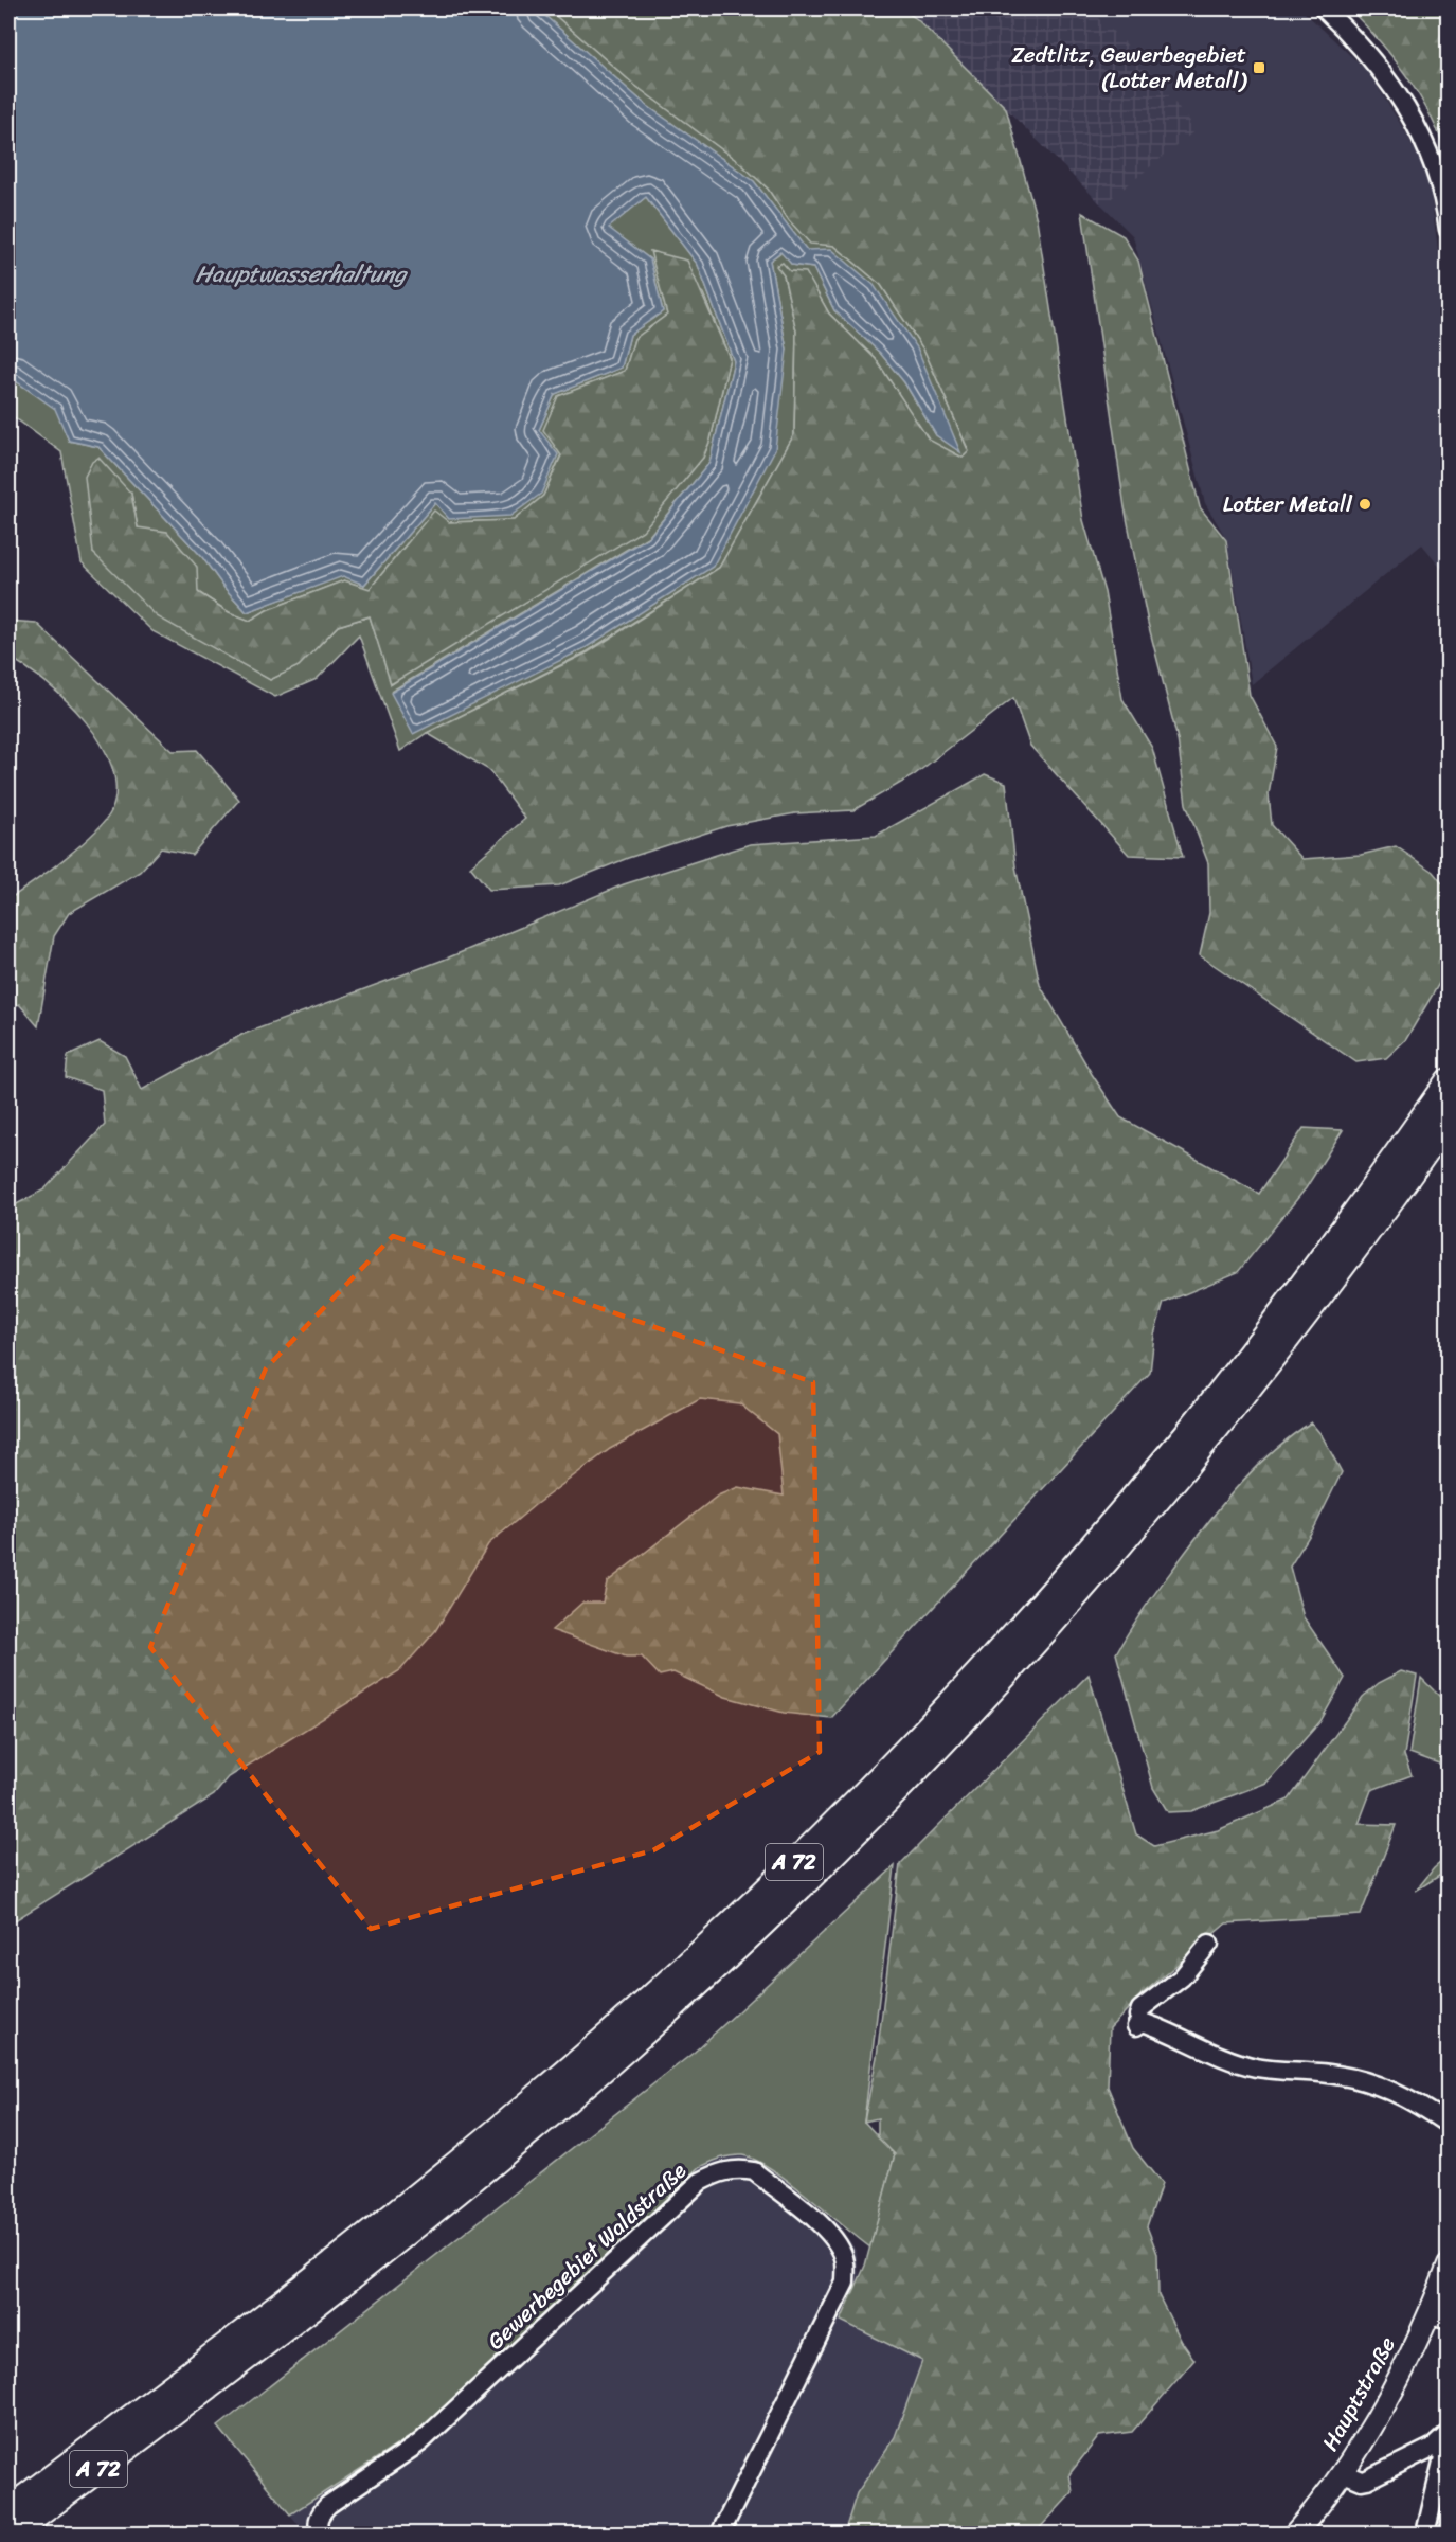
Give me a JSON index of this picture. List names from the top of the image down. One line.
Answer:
{"streets":{"highway":["A 72"],"main road":["Hauptstraße"],"street":["Gewerbegebiet Waldstraße"]},"water":["Hauptwasserhaltung"],"places":{"transit":["Zedtlitz, Gewerbegebiet (Lotter Metall)"],"other":["Lotter Metall"]}}
